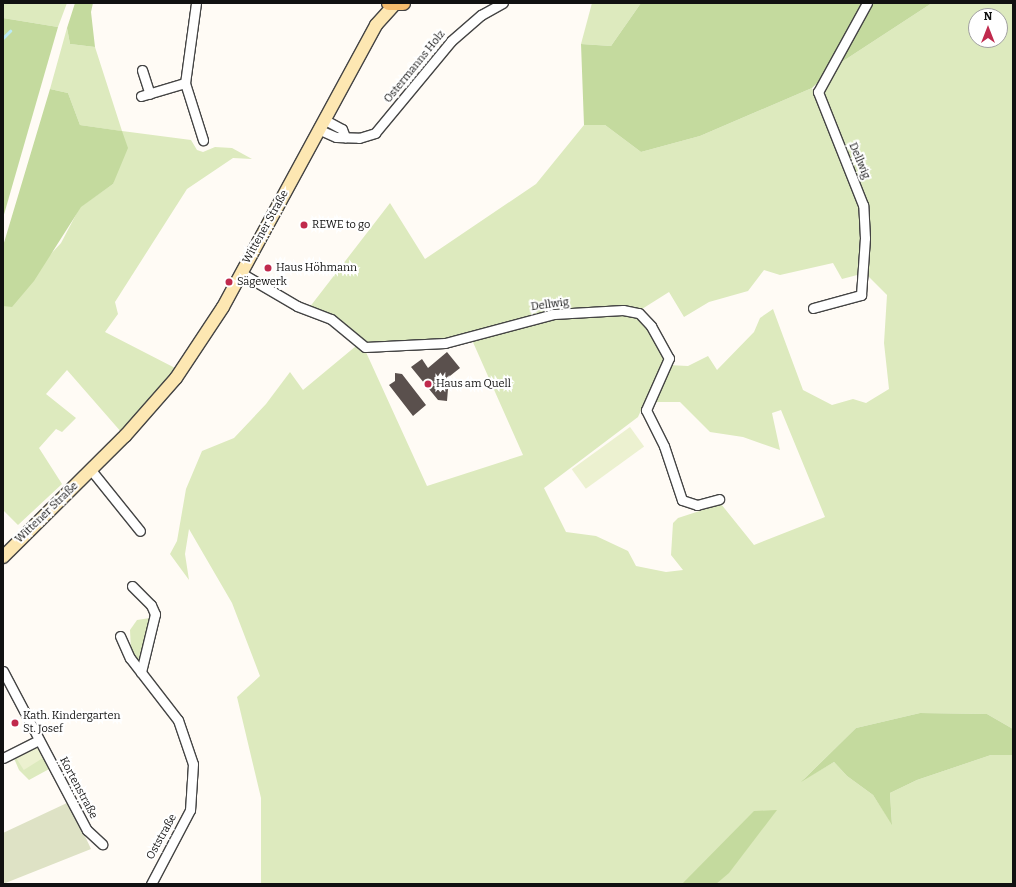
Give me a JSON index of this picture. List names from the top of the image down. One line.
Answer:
{"streets":{"main road":["Wittener Straße"],"street":["Ostermanns Holz","Dellwig","Kortenstraße","Oststraße"]},"crossings":[["Ostermanns Holz","Wittener Straße"],["Dellwig","Wittener Straße"]],"places":["REWE to go","Haus Höhmann","Sägewerk","Haus am Quell","Kath. Kindergarten St. Josef"],"north":"top"}
